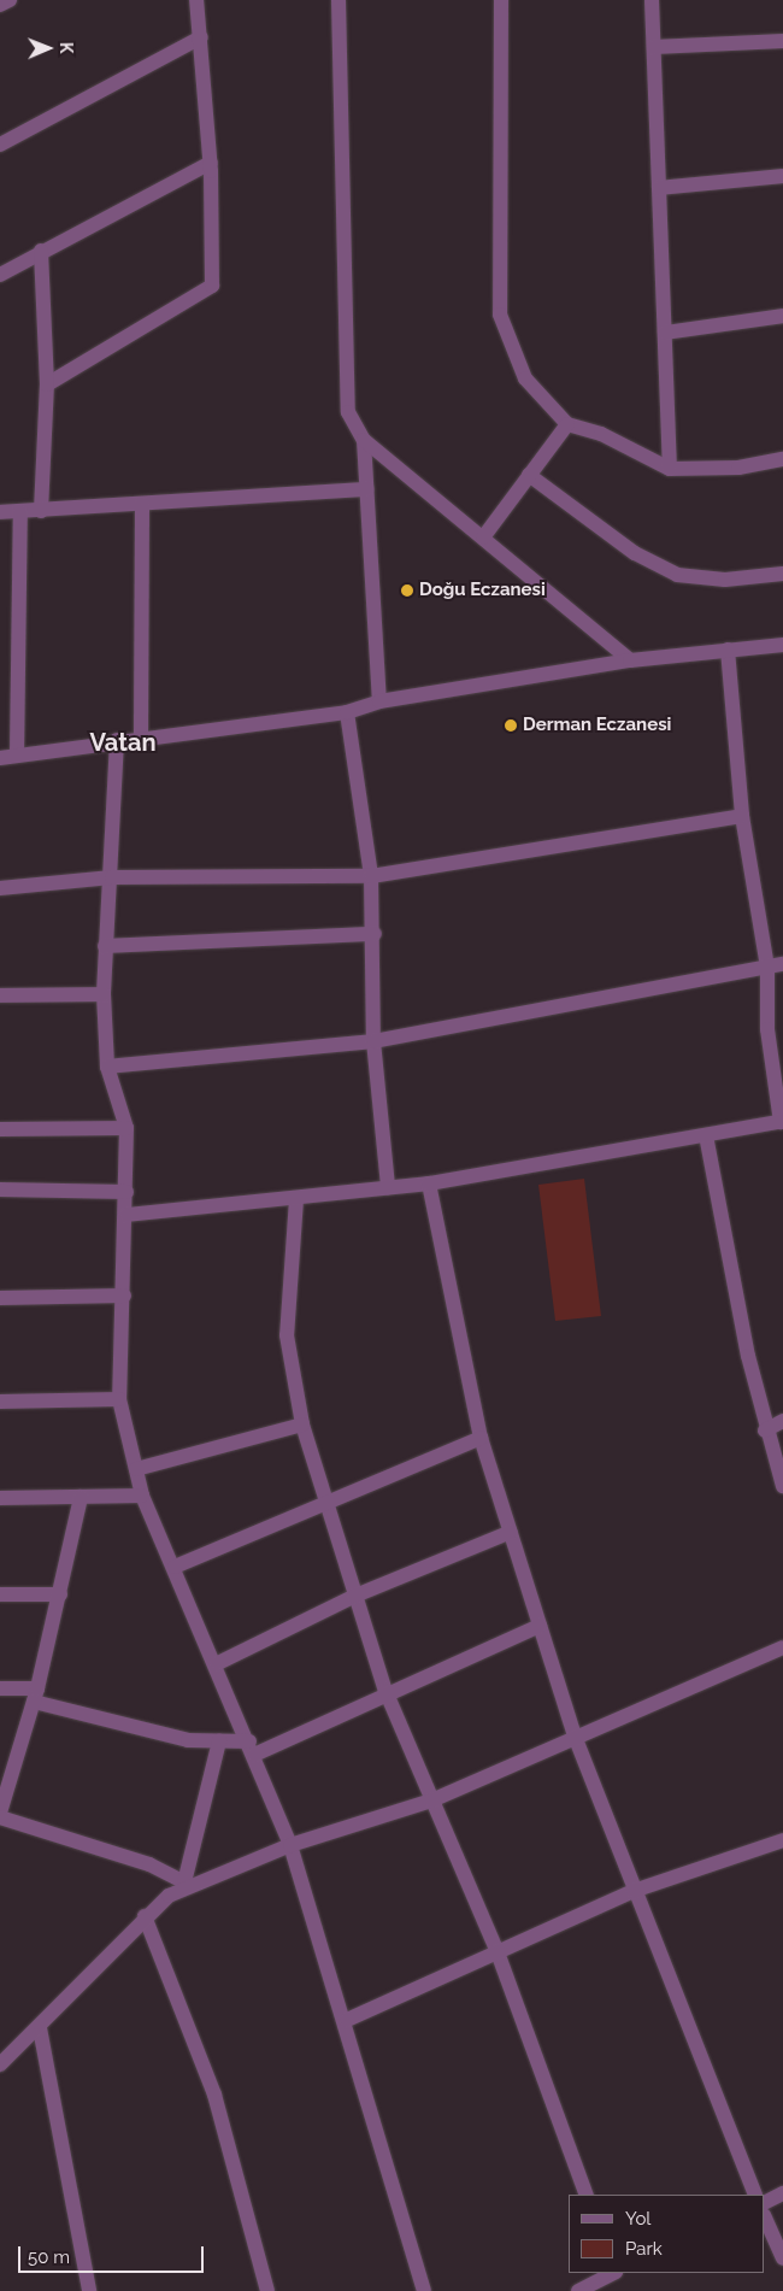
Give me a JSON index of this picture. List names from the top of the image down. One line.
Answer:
{"districts":["Vatan"],"places":["Doğu Eczanesi","Derman Eczanesi"],"legend":["Yol","Park"],"scale_bar":"50 m","north":"right"}
